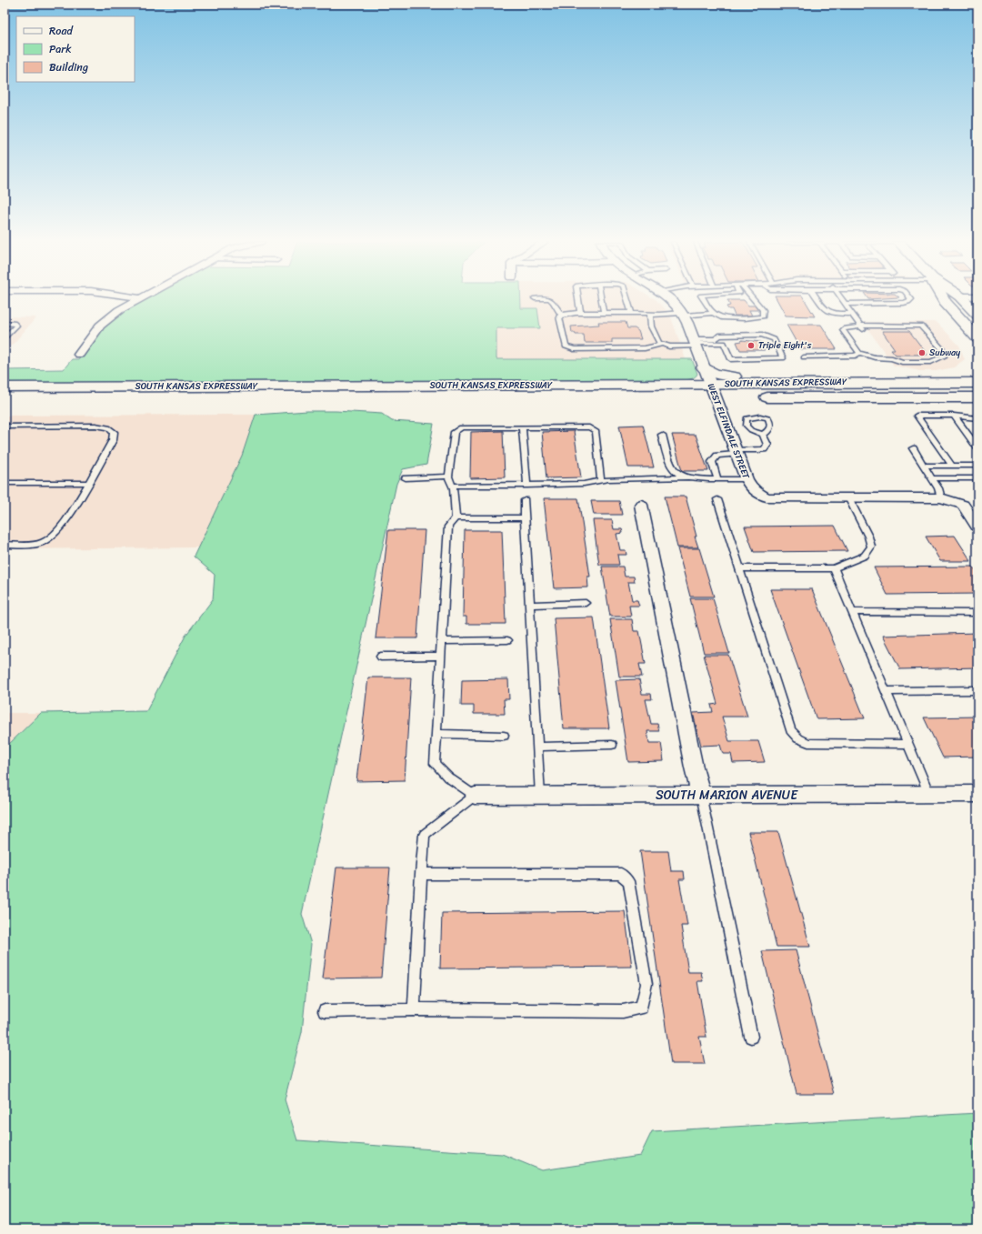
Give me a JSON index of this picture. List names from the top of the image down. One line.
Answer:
{"streets":{"main road":["SOUTH KANSAS EXPRESSWAY"],"street":["WEST ELFINDALE STREET","SOUTH MARION AVENUE"]},"crossings":[["SOUTH KANSAS EXPRESSWAY","WEST ELFINDALE STREET"]],"places":["Triple Eight's","Subway"],"legend":["Road","Park","Building"]}
